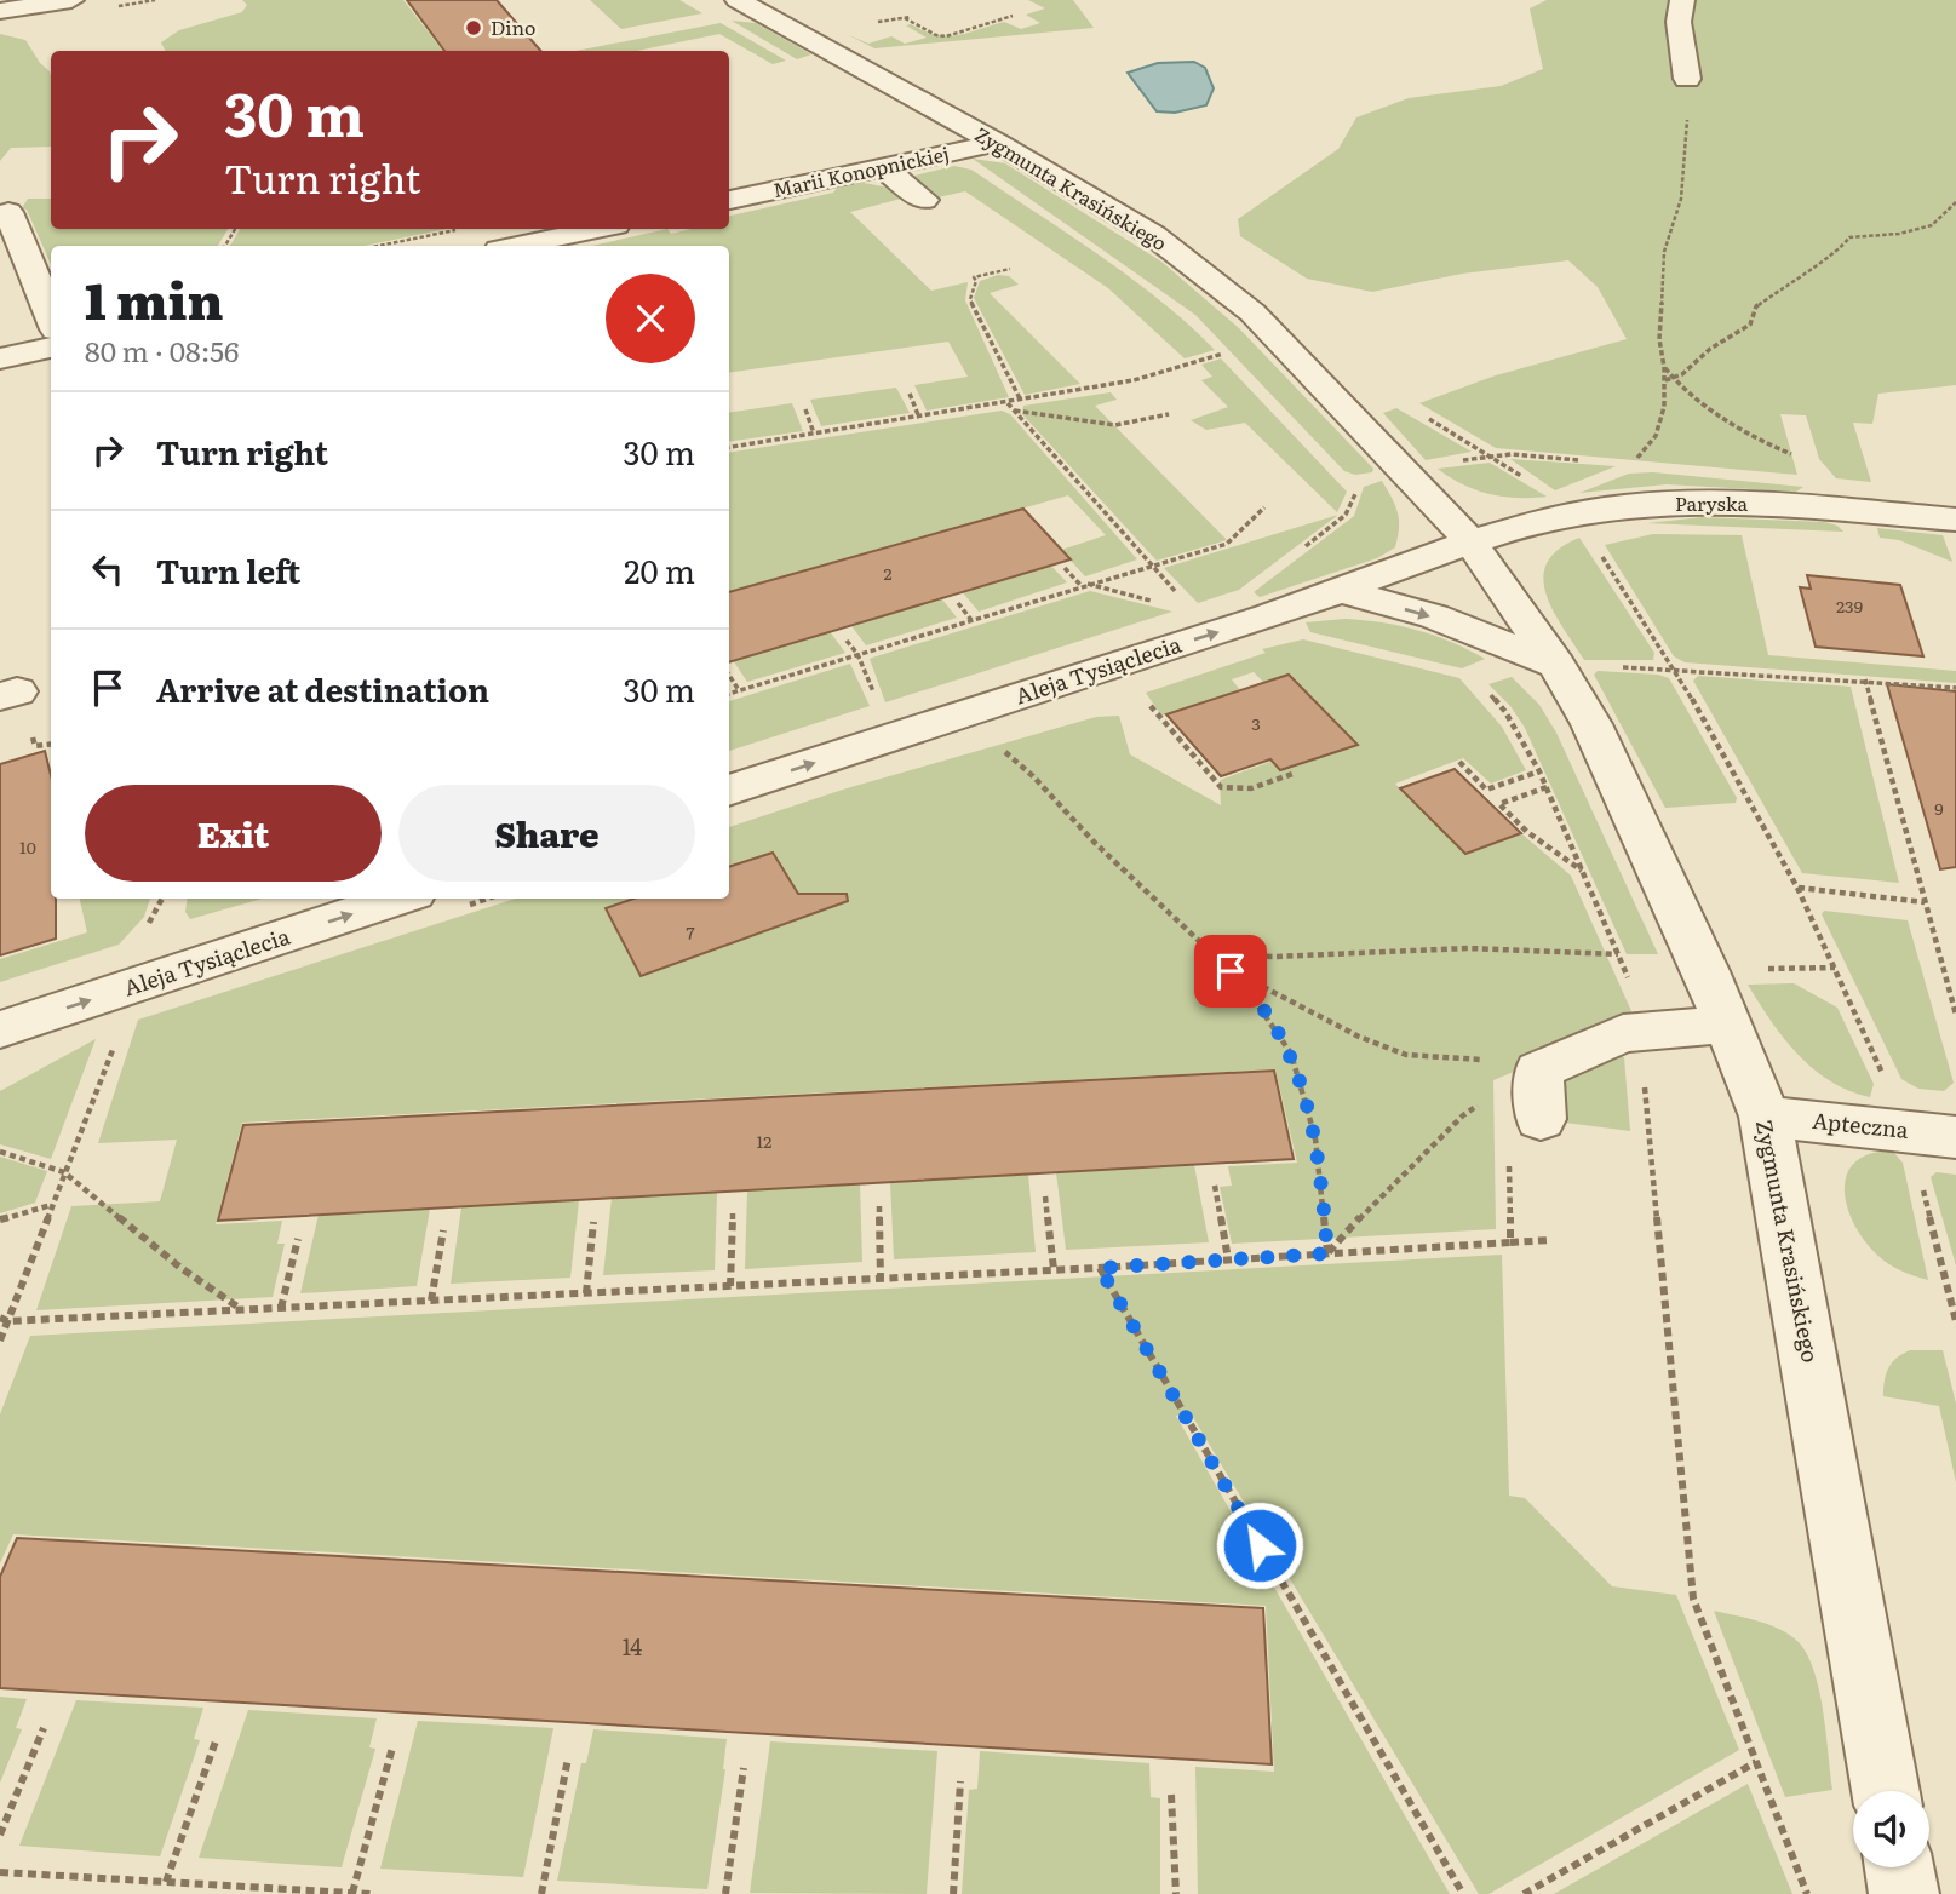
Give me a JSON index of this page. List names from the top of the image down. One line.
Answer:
{"streets":{"street":["Marii Konopnickiej","Zygmunta Krasińskiego","Paryska","Aleja Tysiąclecia","Apteczna"]},"crossings":[["Marii Konopnickiej","Zygmunta Krasińskiego"],["Zygmunta Krasińskiego","Paryska"],["Zygmunta Krasińskiego","Aleja Tysiąclecia"],["Zygmunta Krasińskiego","Apteczna"],["Paryska","Aleja Tysiąclecia"]],"one_way":["Aleja Tysiąclecia"],"places":["Dino"],"house_numbers":["2","239","3","9","10","7","12","14"],"page":{"turn":["30 m","Turn right"],"heading":["1 min","80 m · 08:56"],"list":[{"name":"Turn right","value":"30 m"},{"name":"Turn left","value":"20 m"},{"name":"Arrive at destination","value":"30 m"}],"buttons":["Exit","Share"]}}
